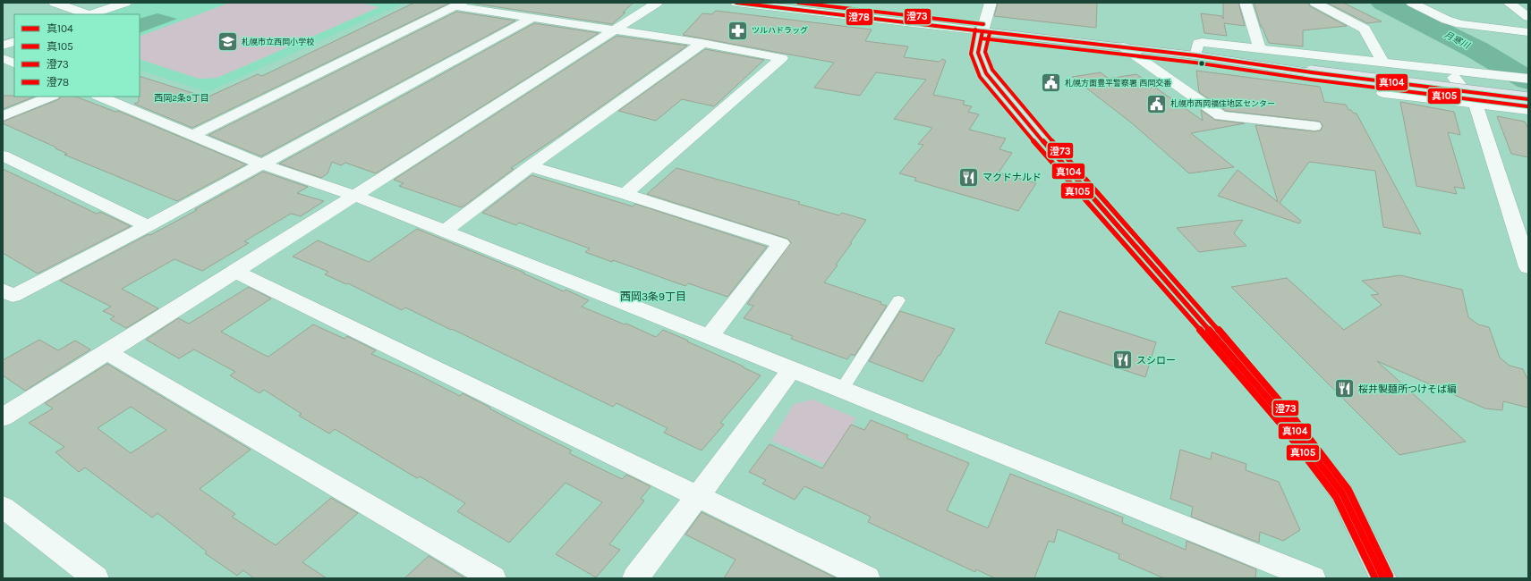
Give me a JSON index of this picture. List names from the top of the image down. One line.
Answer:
{"districts":["西岡2条9丁目","西岡3条9丁目"],"water":["月寒川"],"places":{"pharmacy":["ツルハドラッグ"],"school or university":["札幌市立西岡小学校"],"public building":["札幌方面豊平警察署 西岡交番","札幌市西岡福住地区センター"],"restaurant":["マクドナルド","スシロー","桜井製麺所つけそば編"]},"lines":["transit line 澄73","transit line 澄78","transit line 真105","transit line 真104"],"legend":["真104","真105","澄73","澄78"]}
